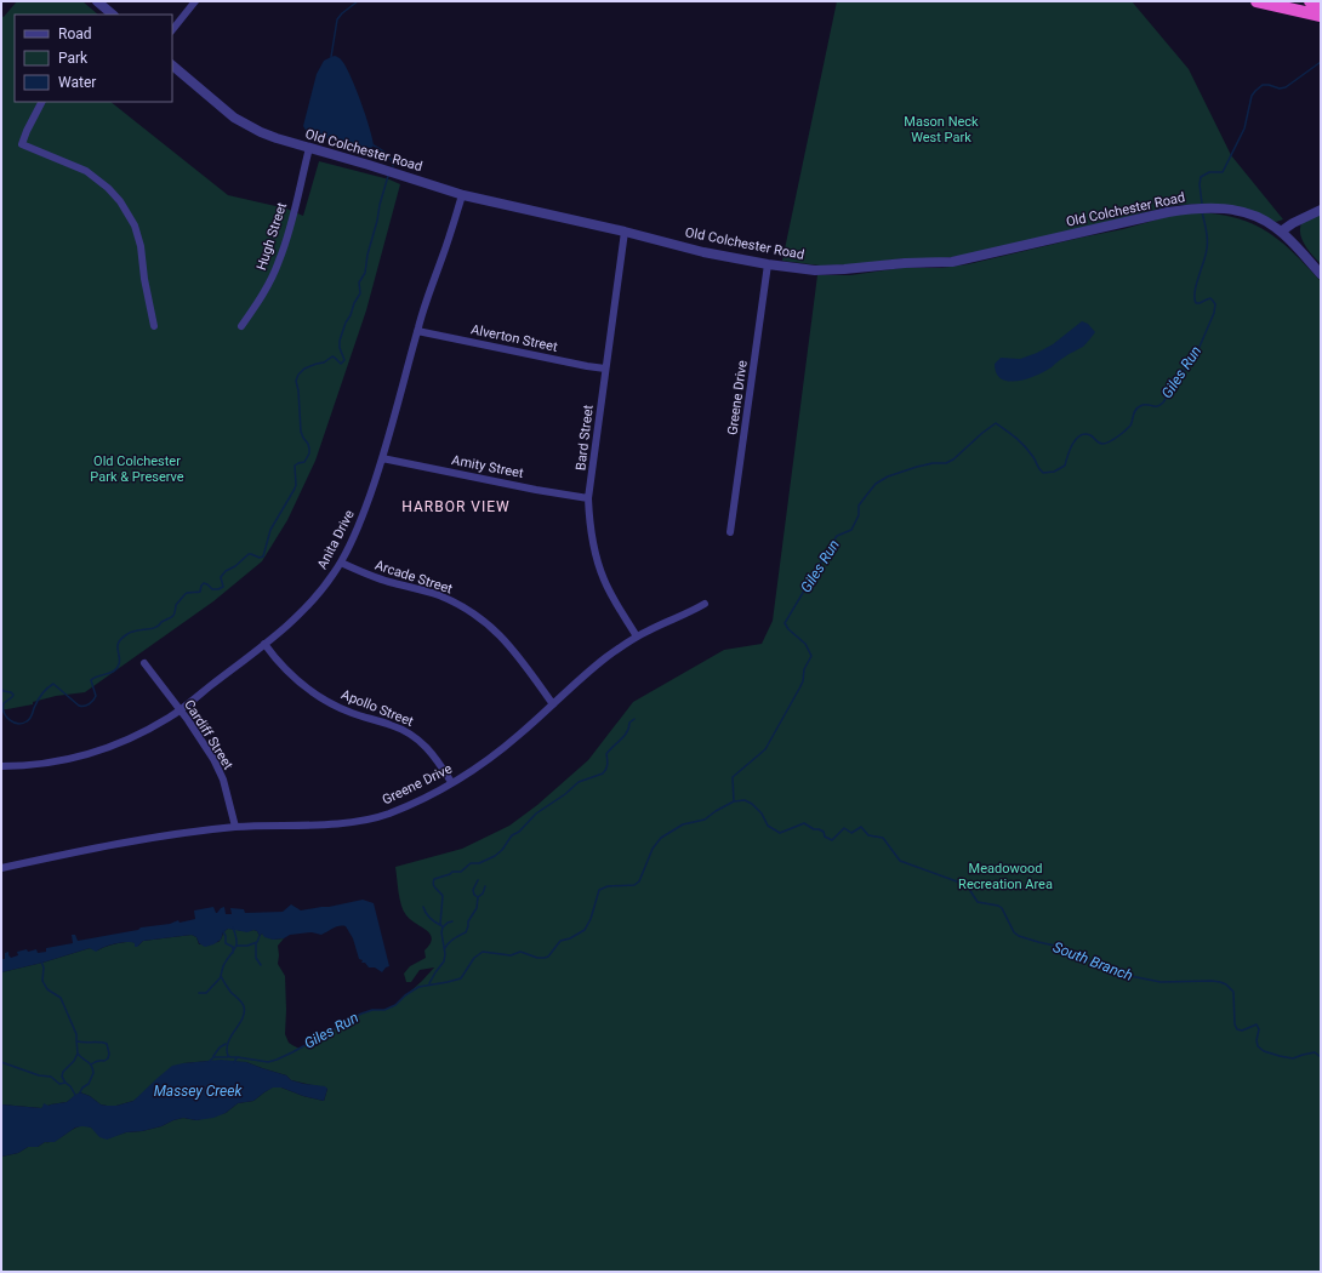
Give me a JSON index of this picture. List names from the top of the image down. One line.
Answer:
{"streets":{"street":["Old Colchester Road","Hugh Street","Alverton Street","Greene Drive","Bard Street","Amity Street","Anita Drive","Arcade Street","Apollo Street","Cardiff Street"]},"crossings":[["Old Colchester Road","Hugh Street"],["Old Colchester Road","Greene Drive"],["Old Colchester Road","Bard Street"],["Old Colchester Road","Anita Drive"],["Alverton Street","Bard Street"],["Alverton Street","Anita Drive"],["Greene Drive","Bard Street"],["Greene Drive","Arcade Street"],["Greene Drive","Apollo Street"],["Greene Drive","Cardiff Street"],["Bard Street","Amity Street"],["Amity Street","Anita Drive"],["Anita Drive","Arcade Street"],["Anita Drive","Apollo Street"],["Anita Drive","Cardiff Street"]],"districts":["HARBOR VIEW"],"water":["Giles Run","South Branch","Massey Creek"],"parks":["Mason Neck West Park","Old Colchester Park & Preserve","Meadowood Recreation Area"],"legend":["Road","Park","Water"]}
